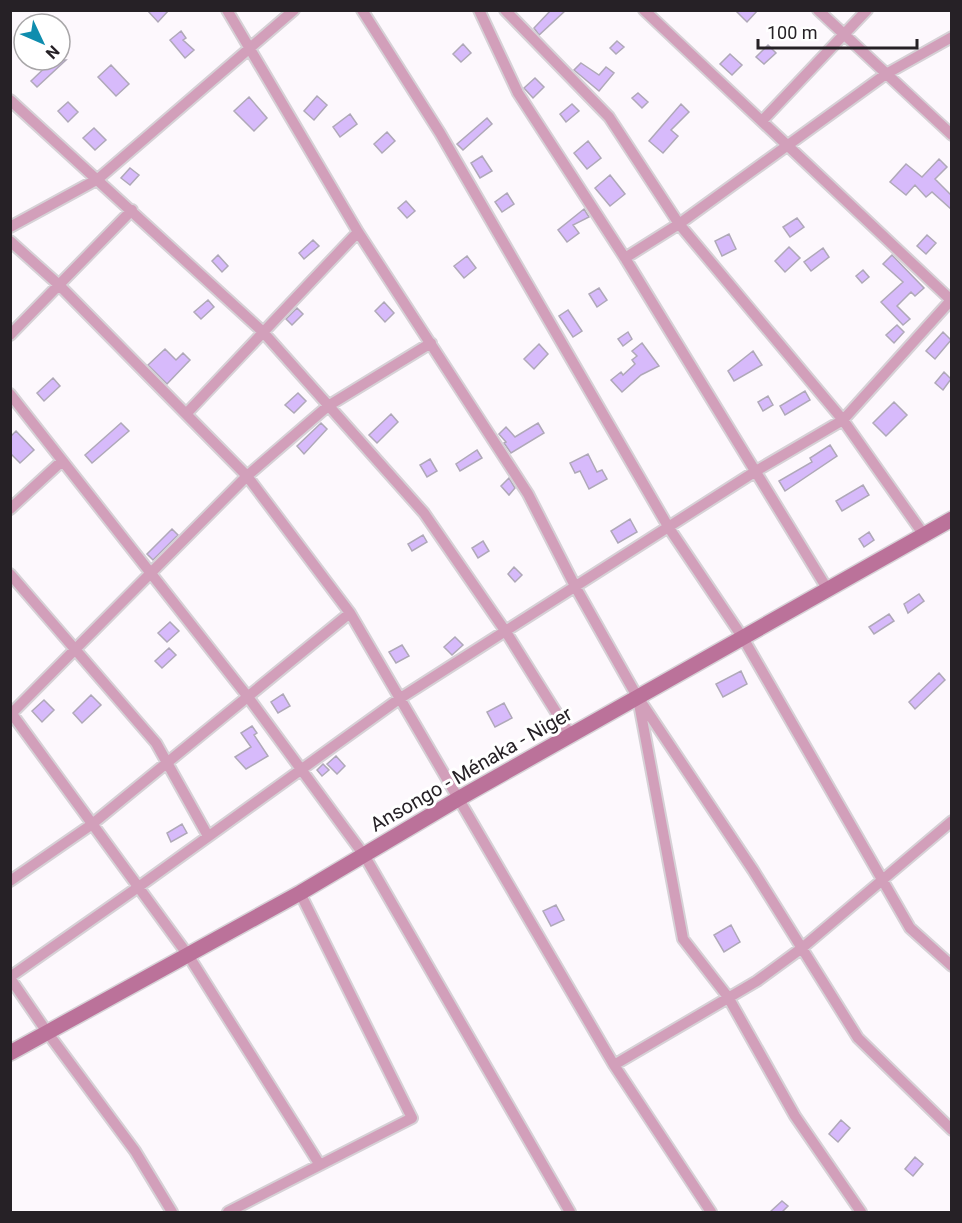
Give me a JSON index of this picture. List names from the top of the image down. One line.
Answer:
{"streets":{"main road":["Ansongo - Ménaka - Niger"]},"scale_bar":"100 m","north":"bottom right"}
